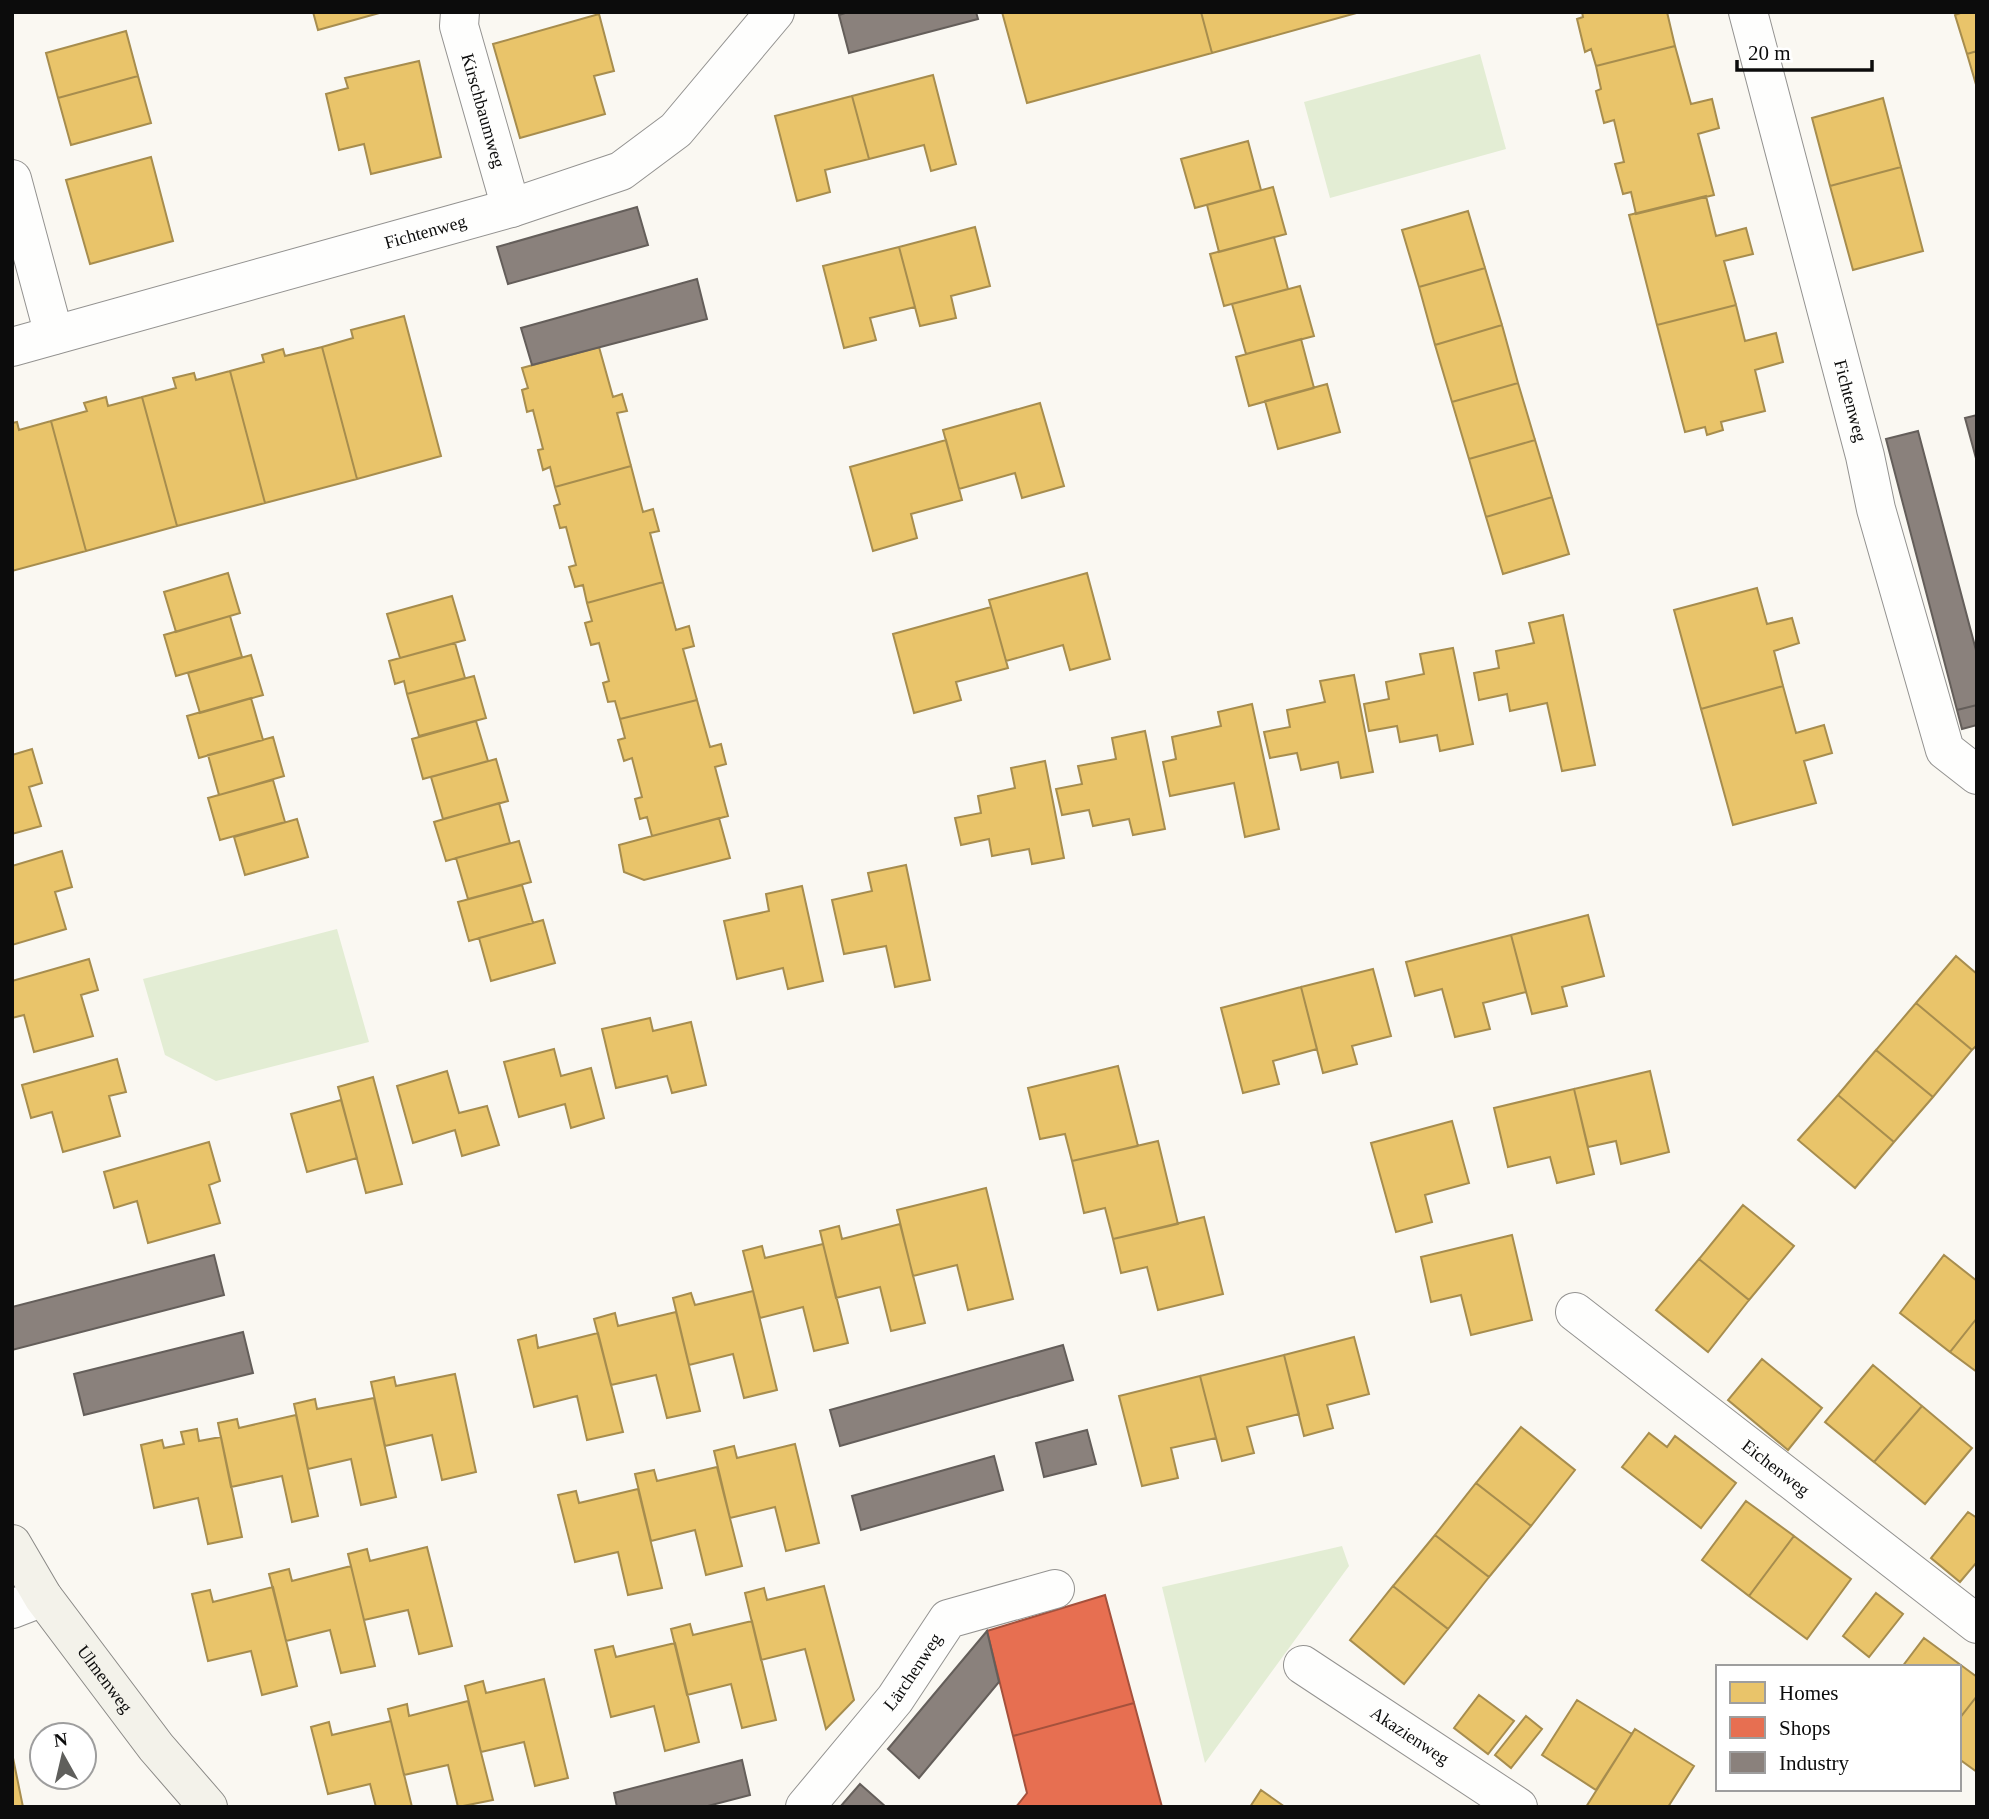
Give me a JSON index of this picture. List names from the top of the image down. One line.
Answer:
{"streets":{"street":["Kirschbaumweg","Fichtenweg","Eichenweg","Lärchenweg","Ulmenweg","Akazienweg"]},"crossings":[["Kirschbaumweg","Fichtenweg"]],"legend":["Homes","Shops","Industry"],"scale_bar":"20 m","north":"top"}
